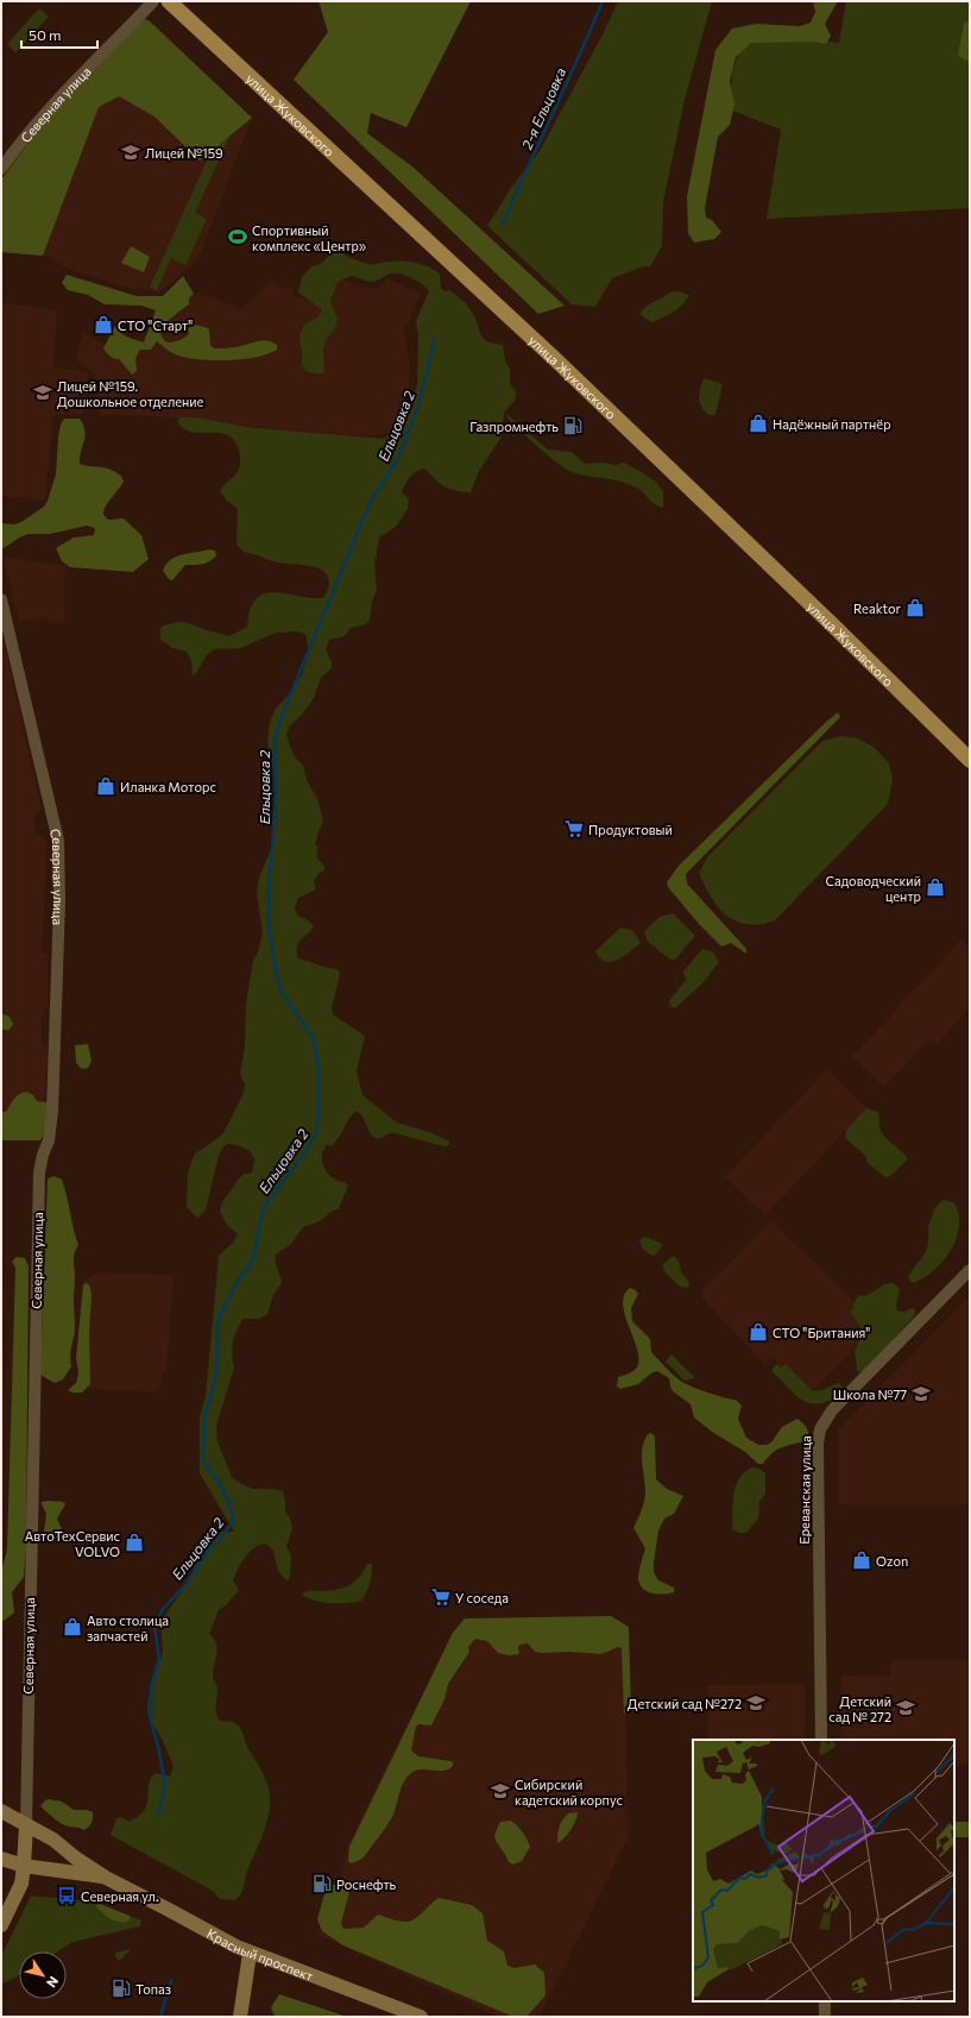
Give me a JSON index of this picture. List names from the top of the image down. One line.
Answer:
{"streets":{"main road":["Северная улица","улица Жуковского","Красный проспект"],"street":["Ереванская улица"]},"crossings":[["Северная улица","Красный проспект"]],"water":["2-я Ельцовка","Ельцовка 2"],"places":{"school or university":["Лицей №159","Лицей №159. Дошкольное отделение","Школа №77","Детский сад №272","Детский сад № 272","Сибирский кадетский корпус"],"sports":["Спортивный комплекс «Центр»"],"shop":["СТО \"Старт\"","Надёжный партнёр","Reaktor","Иланка Моторс","Садоводческий центр","СТО \"Британия\"","АвтоТехСервис VOLVO","Ozon","Авто столица запчастей"],"fuel station":["Газпромнефть","Роснефть","Топаз"],"supermarket":["Продуктовый","У соседа"],"bus stop":["Северная ул."]},"scale_bar":"50 m","north":"bottom right"}
